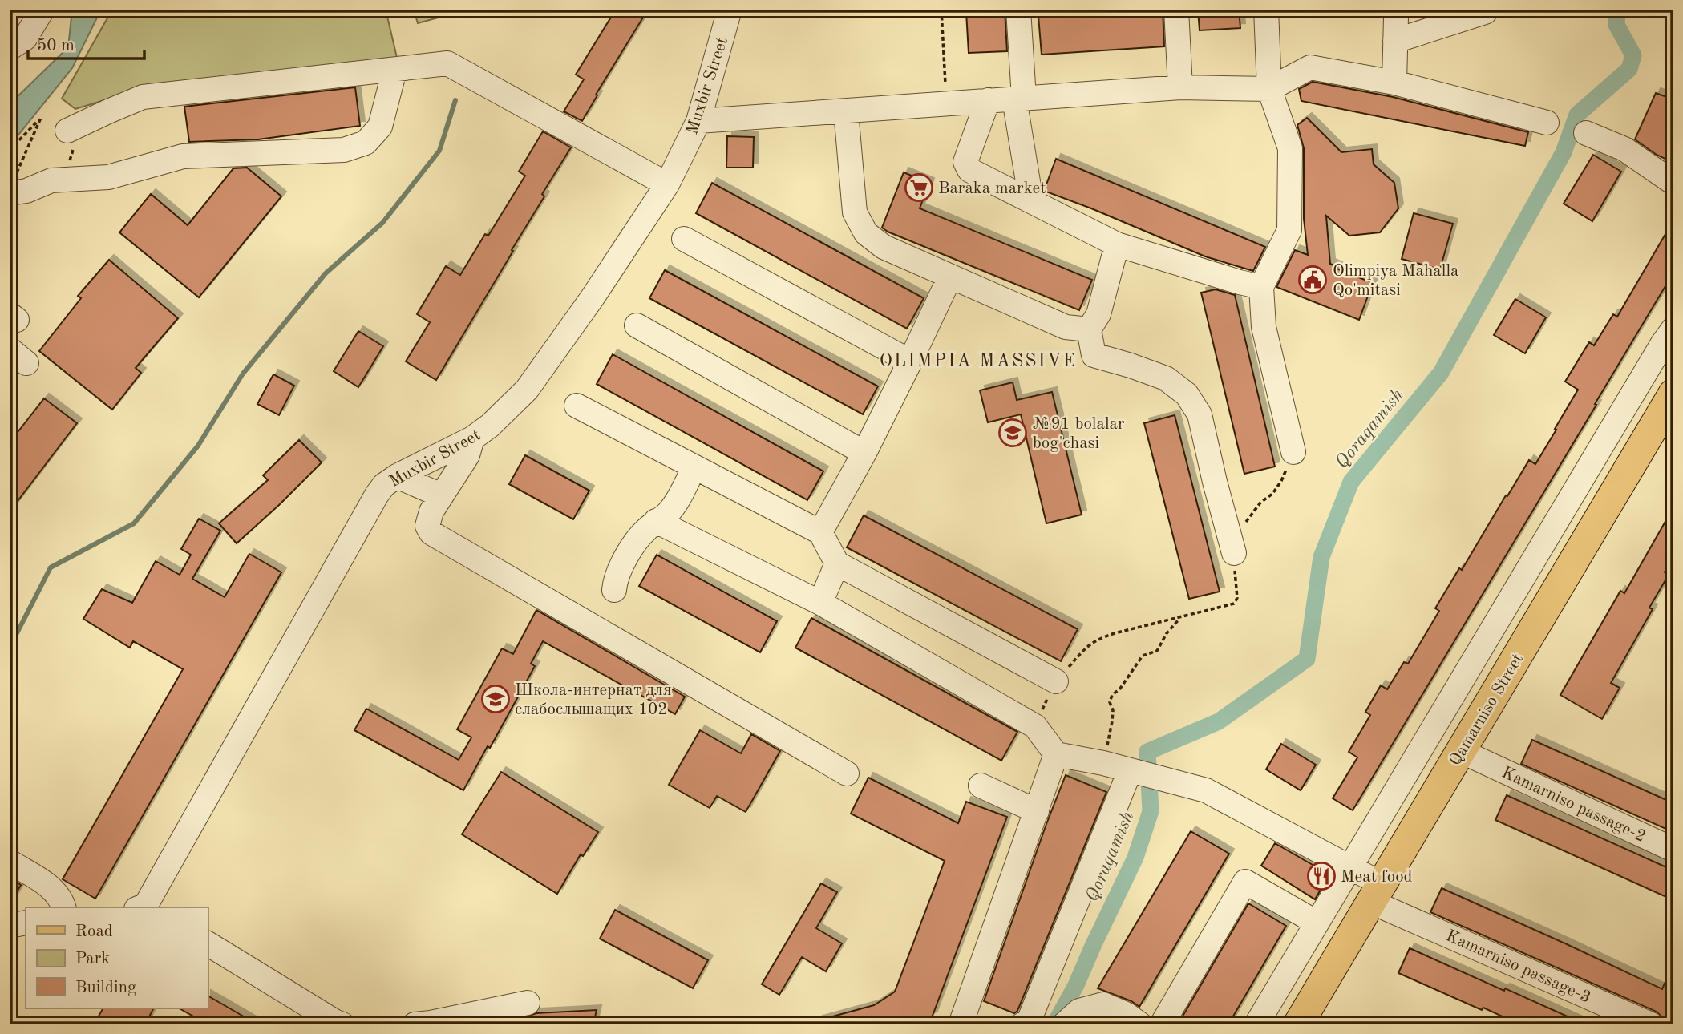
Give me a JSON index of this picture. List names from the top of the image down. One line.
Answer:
{"streets":{"main road":["Qamarniso Street"],"street":["Muxbir Street","Kamarniso passage-2","Kamarniso passage-3"]},"crossings":[["Qamarniso Street","Kamarniso passage-2"],["Qamarniso Street","Kamarniso passage-3"]],"districts":["OLIMPIA MASSIVE"],"water":["Qoraqamish"],"places":{"supermarket":["Baraka market"],"public building":["Olimpiya Mahalla Qo'mitasi"],"school or university":["№91 bolalar bog'chasi","Школа-интернат для слабослышащих 102"],"restaurant":["Meat food"]},"legend":["Road","Park","Building"],"scale_bar":"50 m"}
